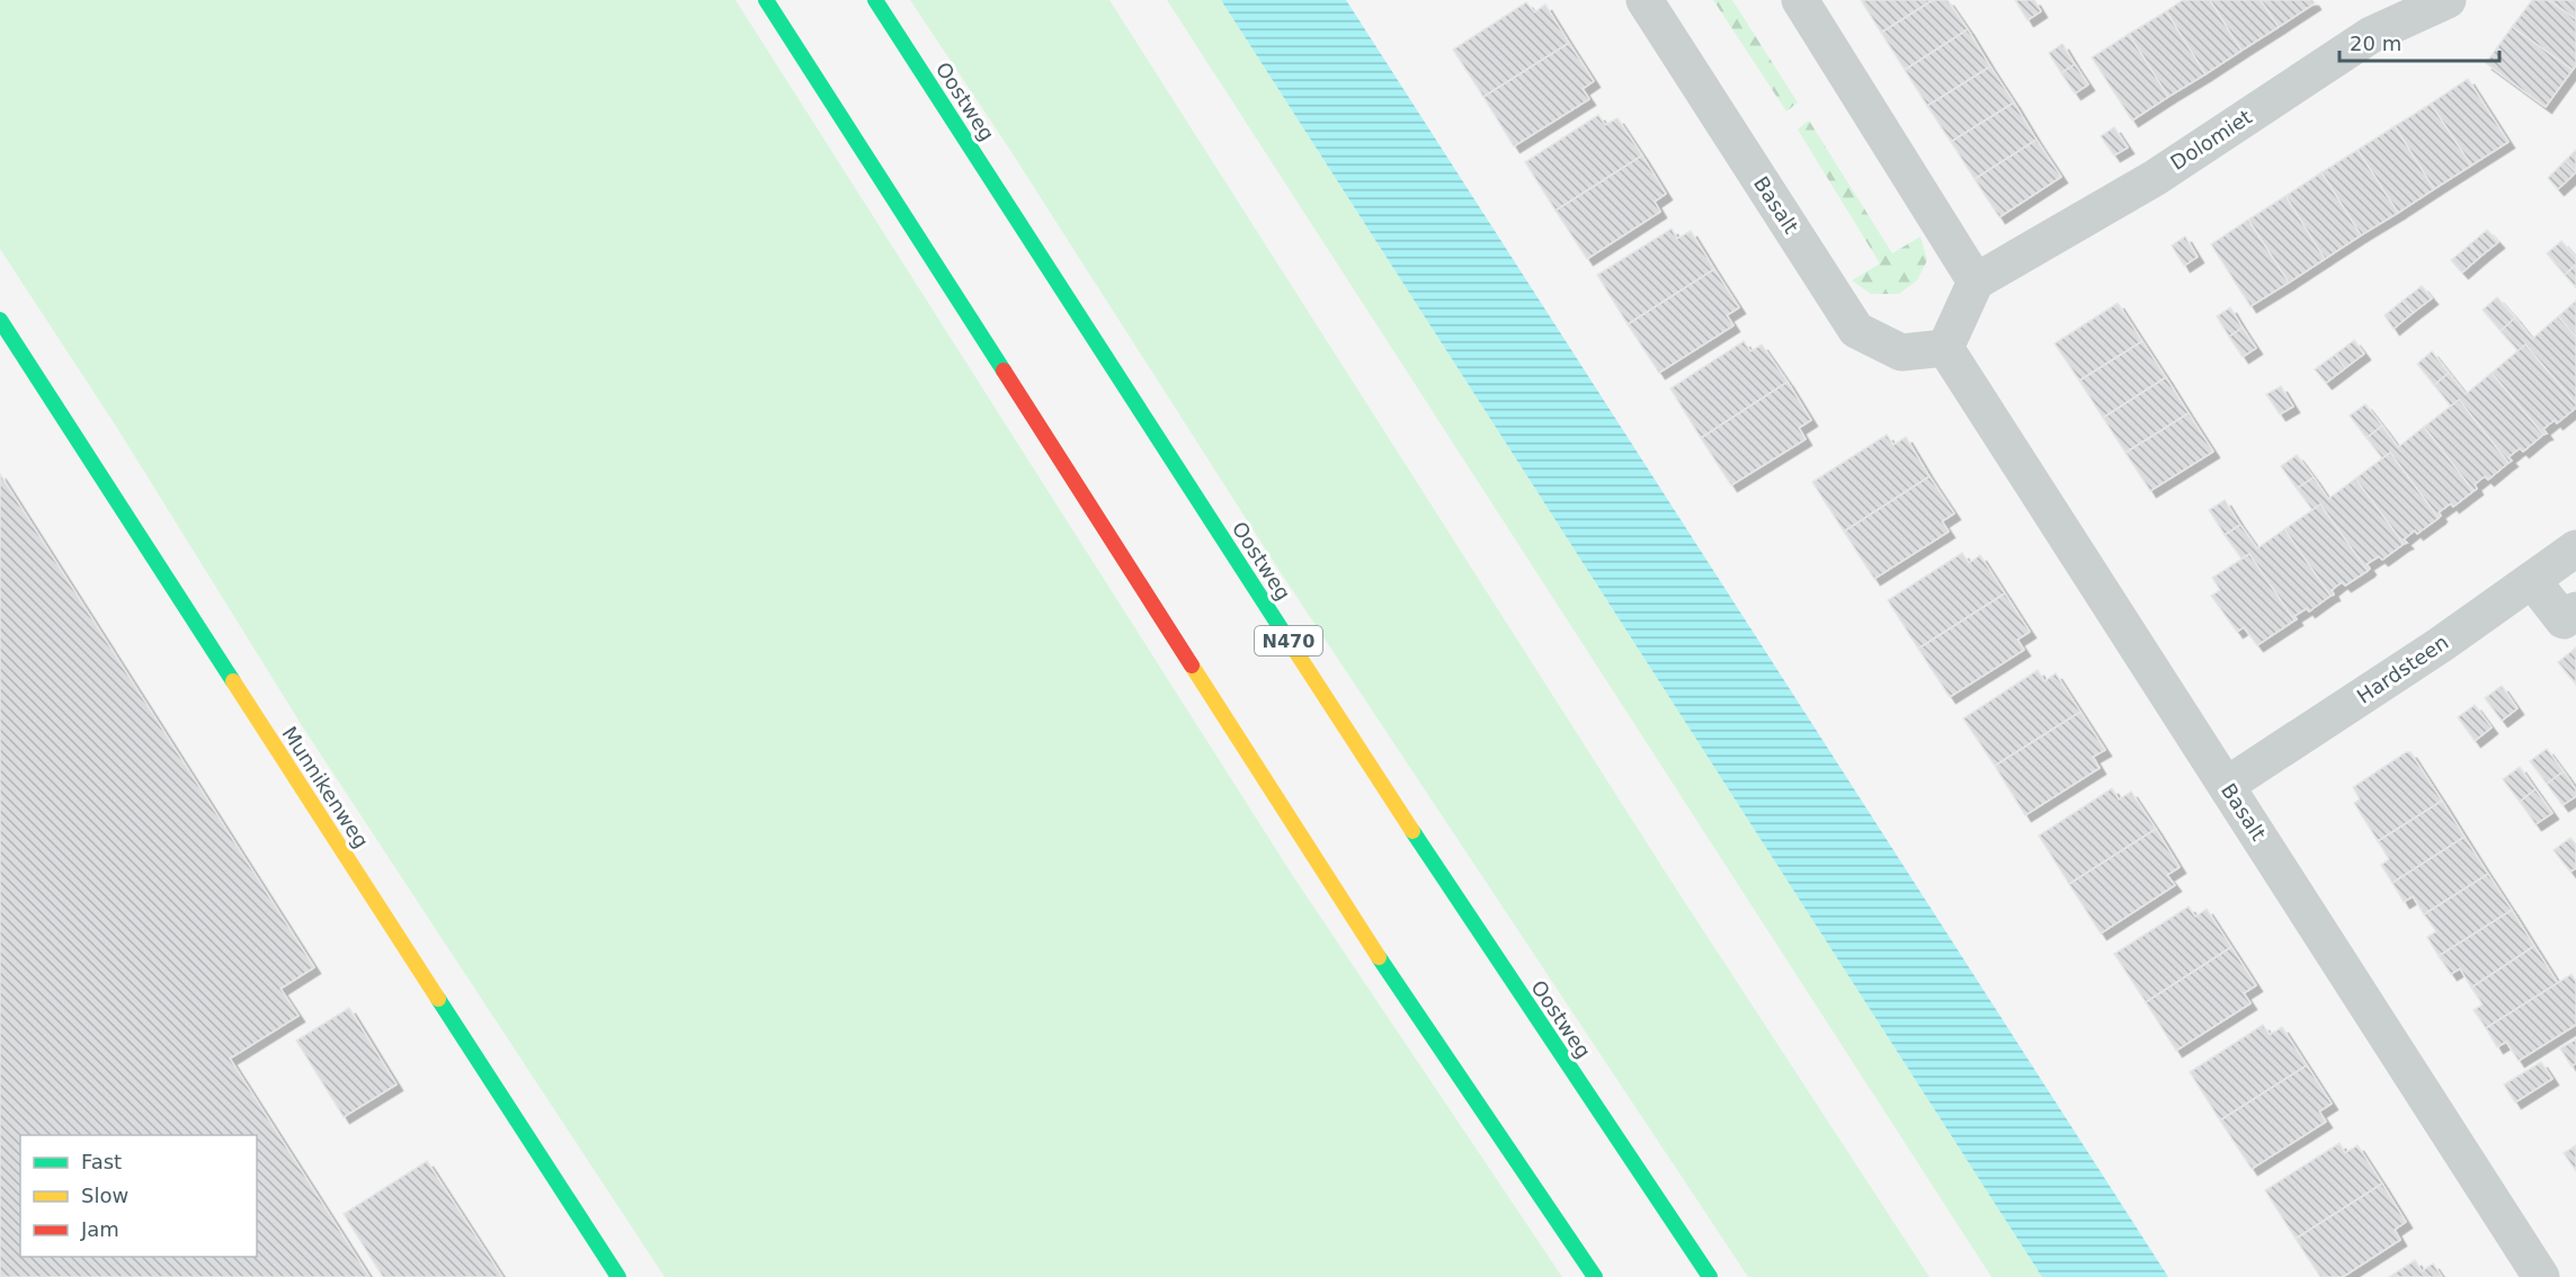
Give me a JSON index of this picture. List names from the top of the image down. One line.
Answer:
{"streets":{"main road":["Oostweg","N470","Munnikenweg"],"street":["Dolomiet","Basalt","Hardsteen"]},"crossings":[["Basalt","Hardsteen"]],"legend":["Fast","Slow","Jam"],"scale_bar":"20 m"}
